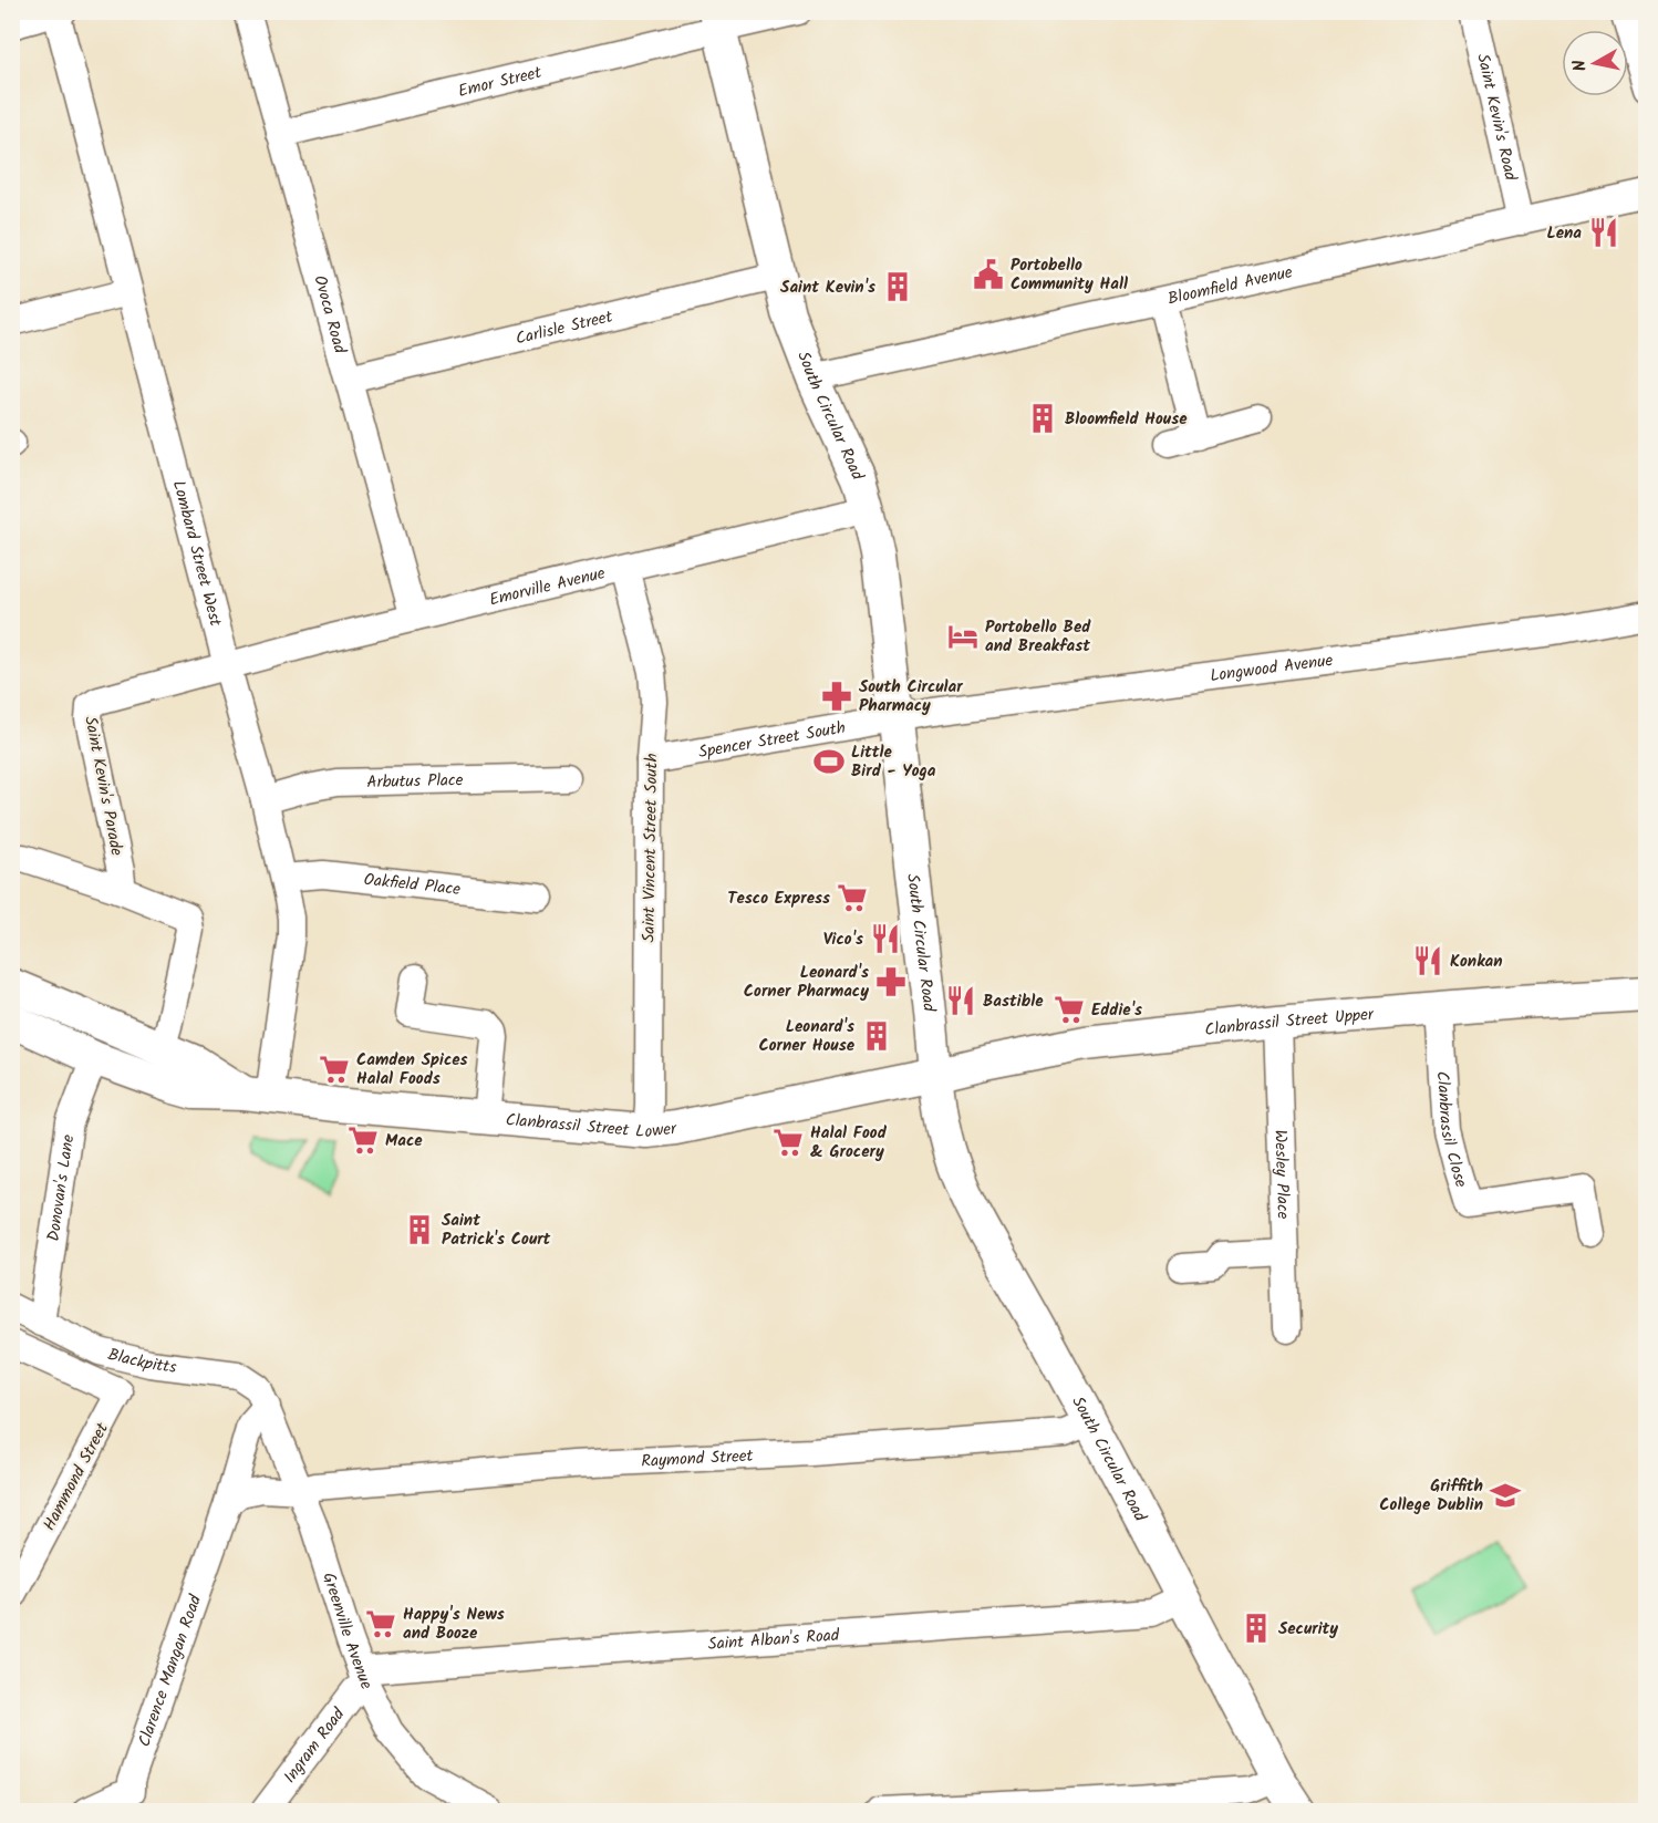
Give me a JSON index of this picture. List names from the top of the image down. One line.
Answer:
{"streets":{"main road":["South Circular Road","Clanbrassil Street Upper","Clanbrassil Street Lower"],"street":["Emor Street","Saint Kevin's Road","Bloomfield Avenue","Ovoca Road","Carlisle Street","Lombard Street West","Emorville Avenue","Longwood Avenue","Spencer Street South","Arbutus Place","Saint Kevin's Parade","Saint Vincent Street South","Oakfield Place","Clanbrassil Close","Wesley Place","Donovan's Lane","Blackpitts","Raymond Street","Hammond Street","Greenville Avenue","Saint Alban's Road","Clarence Mangan Road","Ingram Road"]},"crossings":[["Emor Street","Ovoca Road"],["Emor Street","South Circular Road"],["Saint Kevin's Road","Bloomfield Avenue"],["Bloomfield Avenue","South Circular Road"],["Ovoca Road","Carlisle Street"],["Ovoca Road","Emorville Avenue"],["Carlisle Street","South Circular Road"],["South Circular Road","Emorville Avenue"],["South Circular Road","Longwood Avenue"],["South Circular Road","Spencer Street South"],["South Circular Road","Clanbrassil Street Upper"],["South Circular Road","Clanbrassil Street Lower"],["South Circular Road","Raymond Street"],["South Circular Road","Saint Alban's Road"],["Lombard Street West","Emorville Avenue"],["Lombard Street West","Arbutus Place"],["Lombard Street West","Saint Kevin's Parade"],["Lombard Street West","Oakfield Place"],["Lombard Street West","Clanbrassil Street Lower"],["Emorville Avenue","Saint Kevin's Parade"],["Emorville Avenue","Saint Vincent Street South"],["Longwood Avenue","Spencer Street South"],["Spencer Street South","Saint Vincent Street South"],["Saint Vincent Street South","Clanbrassil Street Lower"],["Clanbrassil Street Upper","Clanbrassil Street Lower"],["Clanbrassil Street Upper","Clanbrassil Close"],["Clanbrassil Street Upper","Wesley Place"],["Clanbrassil Street Lower","Donovan's Lane"],["Donovan's Lane","Blackpitts"],["Blackpitts","Greenville Avenue"],["Blackpitts","Clarence Mangan Road"],["Raymond Street","Greenville Avenue"],["Greenville Avenue","Saint Alban's Road"],["Greenville Avenue","Clarence Mangan Road"],["Greenville Avenue","Ingram Road"],["Saint Alban's Road","Ingram Road"]],"places":{"restaurant":["Lena","Vico's","Konkan","Bastible"],"public building":["Portobello Community Hall"],"building":["Saint Kevin's","Bloomfield House","Leonard's Corner House","Saint Patrick's Court","Security"],"hotel":["Portobello Bed and Breakfast"],"pharmacy":["South Circular Pharmacy","Leonard's Corner Pharmacy"],"sports":["Little Bird - Yoga"],"supermarket":["Tesco Express","Eddie's","Camden Spices Halal Foods","Mace","Halal Food & Grocery","Happy's News and Booze"],"school or university":["Griffith College Dublin"]},"north":"left"}
